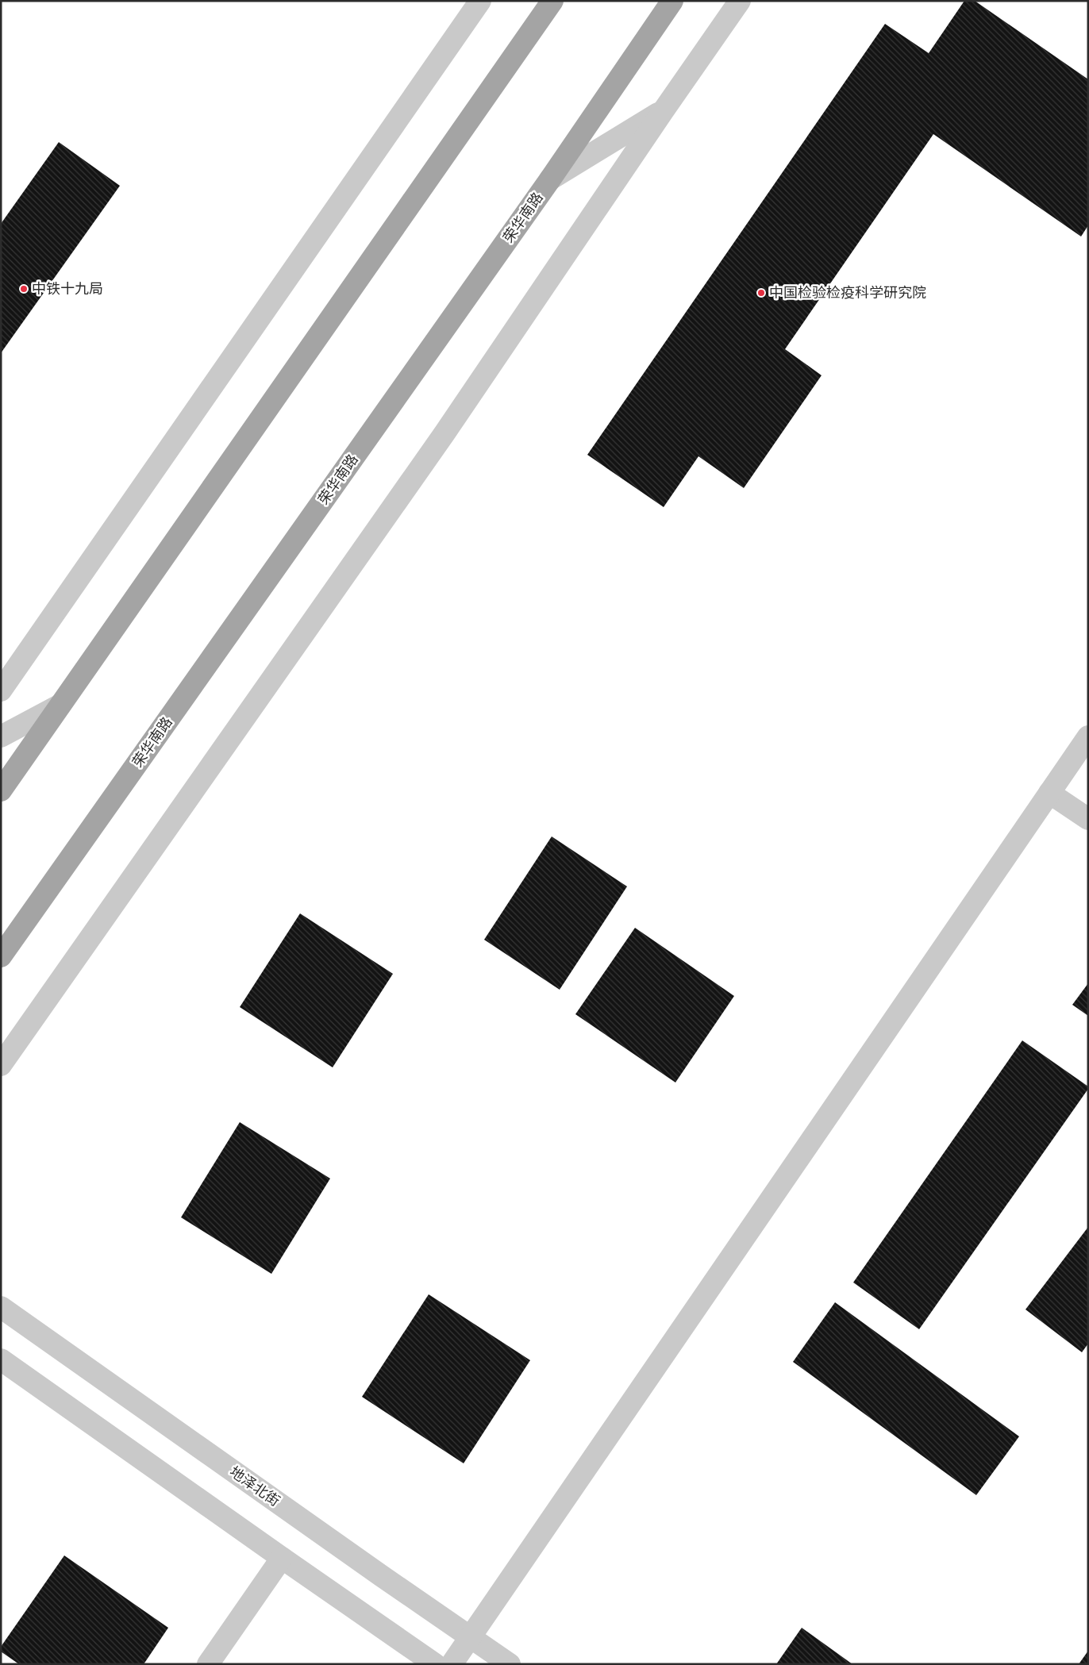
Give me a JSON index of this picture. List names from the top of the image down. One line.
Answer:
{"streets":{"main road":["荣华南路"],"street":["地泽北街"]},"places":["中铁十九局","中国检验检疫科学研究院"]}
